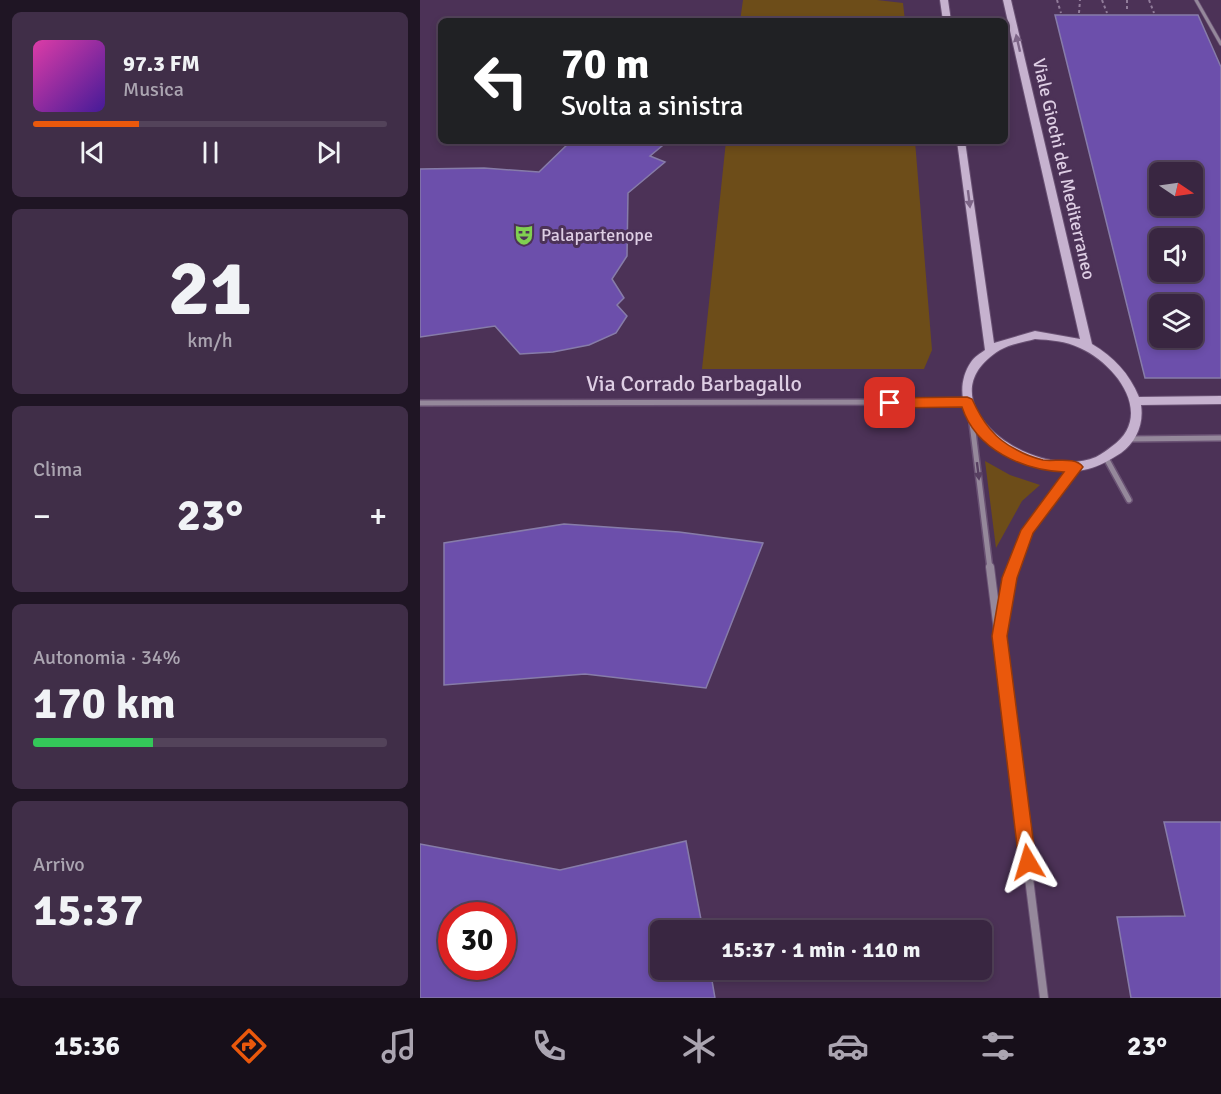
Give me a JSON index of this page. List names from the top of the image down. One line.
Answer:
{"streets":{"main road":["Viale Giochi del Mediterraneo"],"street":["Via Corrado Barbagallo"]},"crossings":[["Viale Giochi del Mediterraneo","Via Corrado Barbagallo"]],"places":{"theatre":["Palapartenope"]},"north":"right","page":{"turn":["70 m","Svolta a sinistra"],"song":["97.3 FM","Musica"],"tile":[["21","km/h"],"Clima",["Autonomia · 34%","170 km"],["Arrivo","15:37"]],"heat":["−","23°","+"],"limit":"30","trip":"15:37 · 1 min · 110 m","tabs":["15:36","23°"]}}
